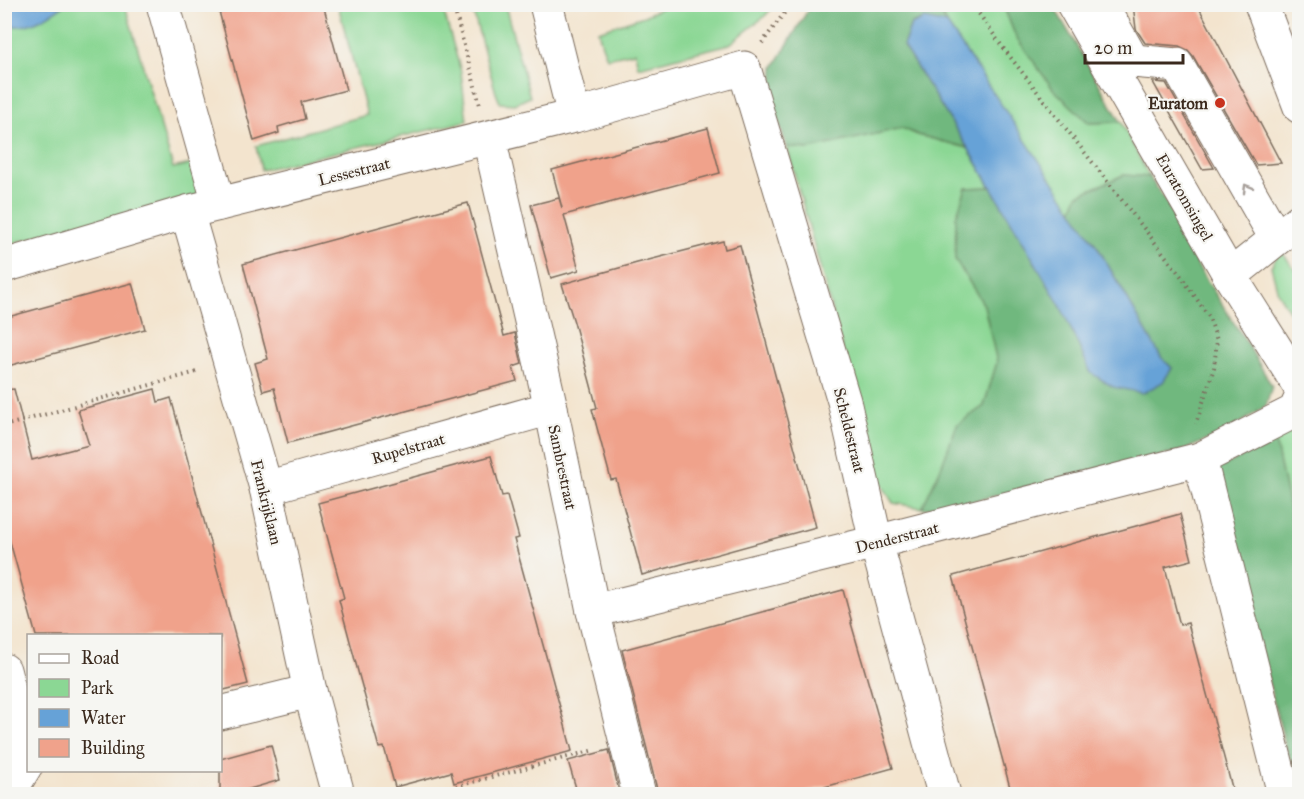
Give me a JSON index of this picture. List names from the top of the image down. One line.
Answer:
{"streets":{"street":["Lessestraat","Euratomsingel","Scheldestraat","Rupelstraat","Sambrestraat","Frankrijklaan","Denderstraat"]},"crossings":[["Lessestraat","Scheldestraat"],["Lessestraat","Sambrestraat"],["Lessestraat","Frankrijklaan"],["Scheldestraat","Denderstraat"],["Rupelstraat","Sambrestraat"],["Rupelstraat","Frankrijklaan"],["Sambrestraat","Denderstraat"]],"places":["Euratom"],"legend":["Road","Park","Water","Building"],"scale_bar":"20 m"}
